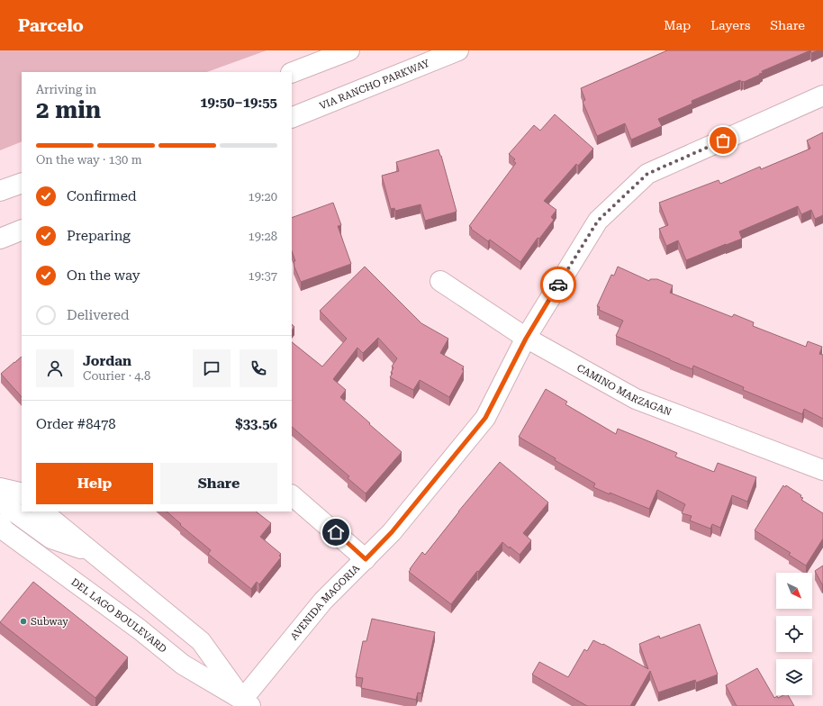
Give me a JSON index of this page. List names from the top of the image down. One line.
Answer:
{"streets":{"street":["VIA RANCHO PARKWAY","CAMINO MARZAGAN","AVENIDA MAGORIA","DEL LAGO BOULEVARD"]},"crossings":[["CAMINO MARZAGAN","AVENIDA MAGORIA"],["AVENIDA MAGORIA","DEL LAGO BOULEVARD"]],"places":["Subway"],"north":"bottom right","page":{"header":"Parcelo","nav":["Map","Layers","Share"],"heading":["2 min","Arriving in","19:50–19:55"],"panel":["Jordan","Courier · 4.8","Order #8478","$33.56"],"bar":"On the way · 130 m","list":[["Confirmed","19:20"],["Preparing","19:28"],["On the way","19:37"],"Delivered"],"buttons":["Help","Share"]}}
